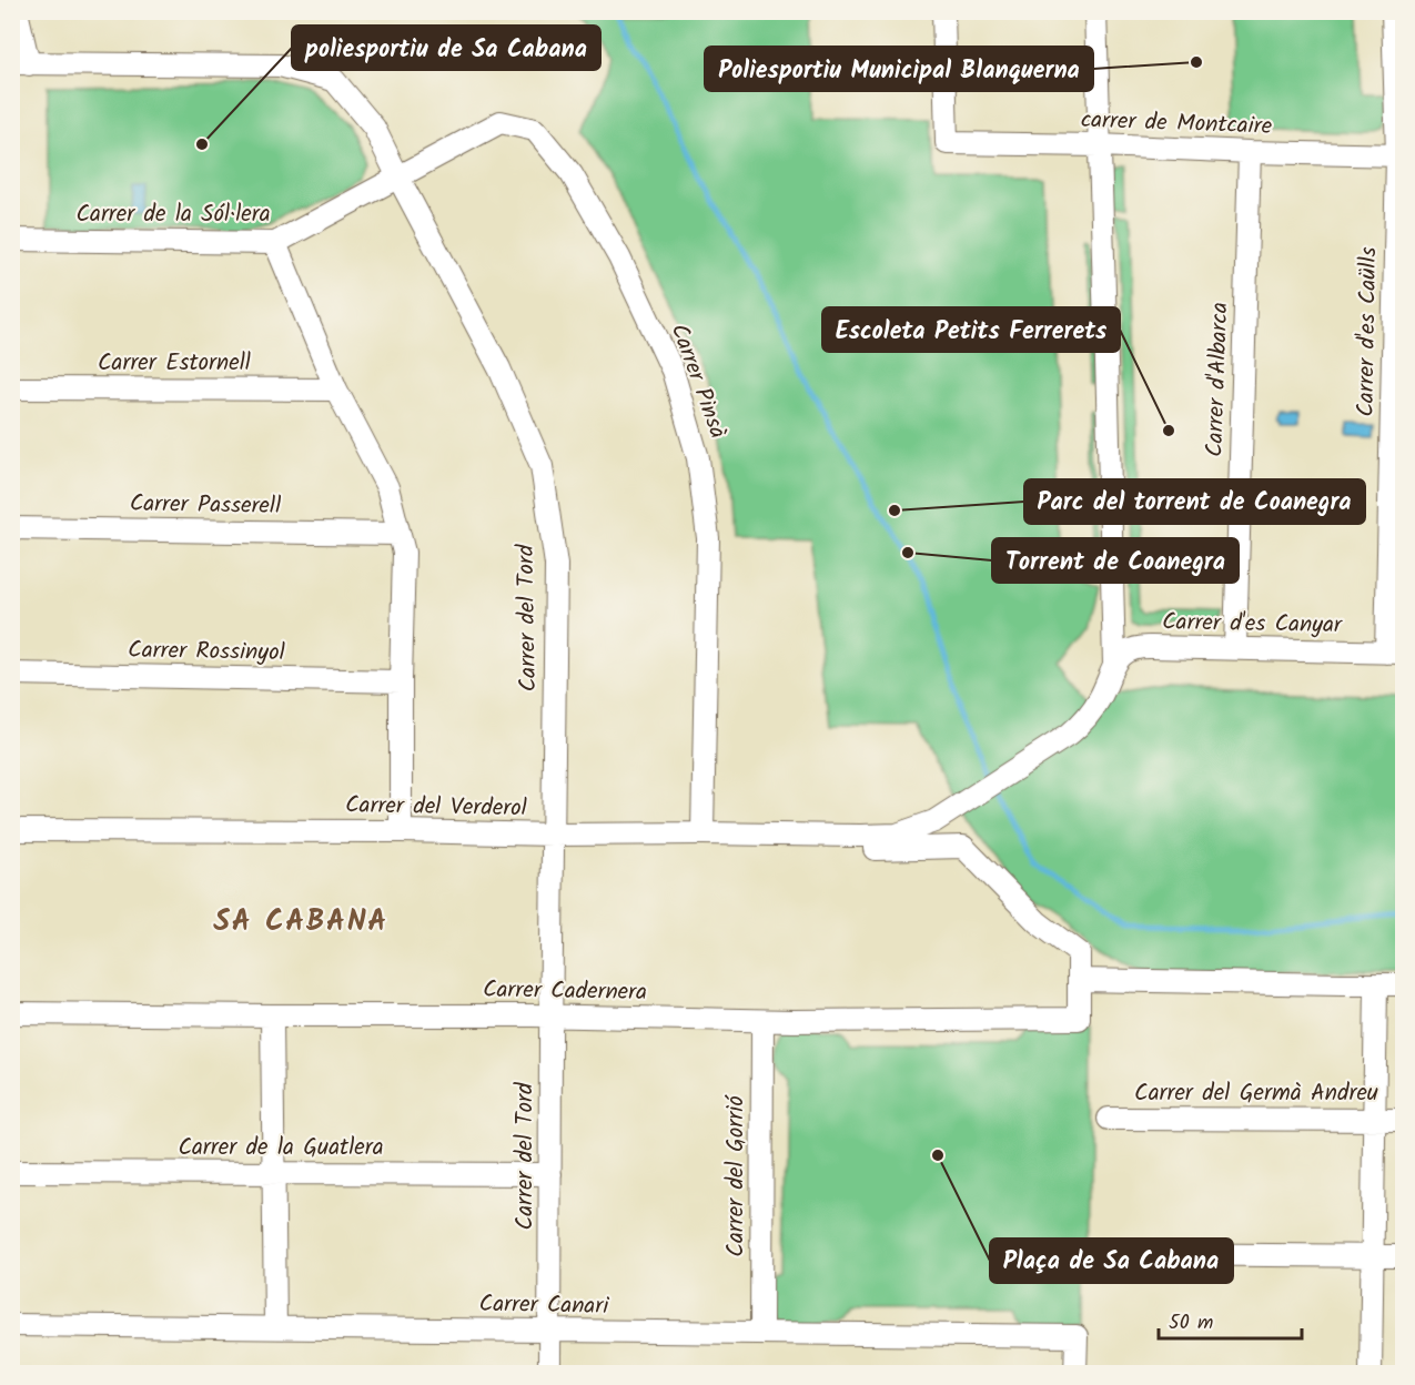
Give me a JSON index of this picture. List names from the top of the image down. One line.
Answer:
{"streets":{"street":["carrer de Montcaire","Carrer de la Sól·lera","Carrer d'es Caülls","Carrer Estornell","Carrer d'Albarca","Carrer Pinsà","Carrer Passerell","Carrer del Tord","Carrer d'es Canyar","Carrer Rossinyol","Carrer del Verderol","Carrer Cadernera","Carrer del Germà Andreu","Carrer de la Guatlera","Carrer del Gorrió","Carrer Canari"]},"crossings":[["carrer de Montcaire","Carrer d'es Caülls"],["carrer de Montcaire","Carrer d'Albarca"],["Carrer de la Sól·lera","Carrer Pinsà"],["Carrer de la Sól·lera","Carrer del Tord"],["Carrer d'es Caülls","Carrer d'es Canyar"],["Carrer d'Albarca","Carrer d'es Canyar"],["Carrer Pinsà","Carrer del Tord"],["Carrer Pinsà","Carrer del Verderol"],["Carrer del Tord","Carrer del Verderol"],["Carrer del Tord","Carrer Cadernera"],["Carrer del Tord","Carrer de la Guatlera"],["Carrer del Tord","Carrer Canari"],["Carrer d'es Canyar","Carrer del Verderol"],["Carrer Cadernera","Carrer del Gorrió"],["Carrer del Gorrió","Carrer Canari"]],"districts":["SA CABANA"],"places":["Poliesportiu Municipal Blanquerna","poliesportiu de Sa Cabana","Escoleta Petits Ferrerets","Parc del torrent de Coanegra","Torrent de Coanegra","Plaça de Sa Cabana"],"scale_bar":"50 m"}
